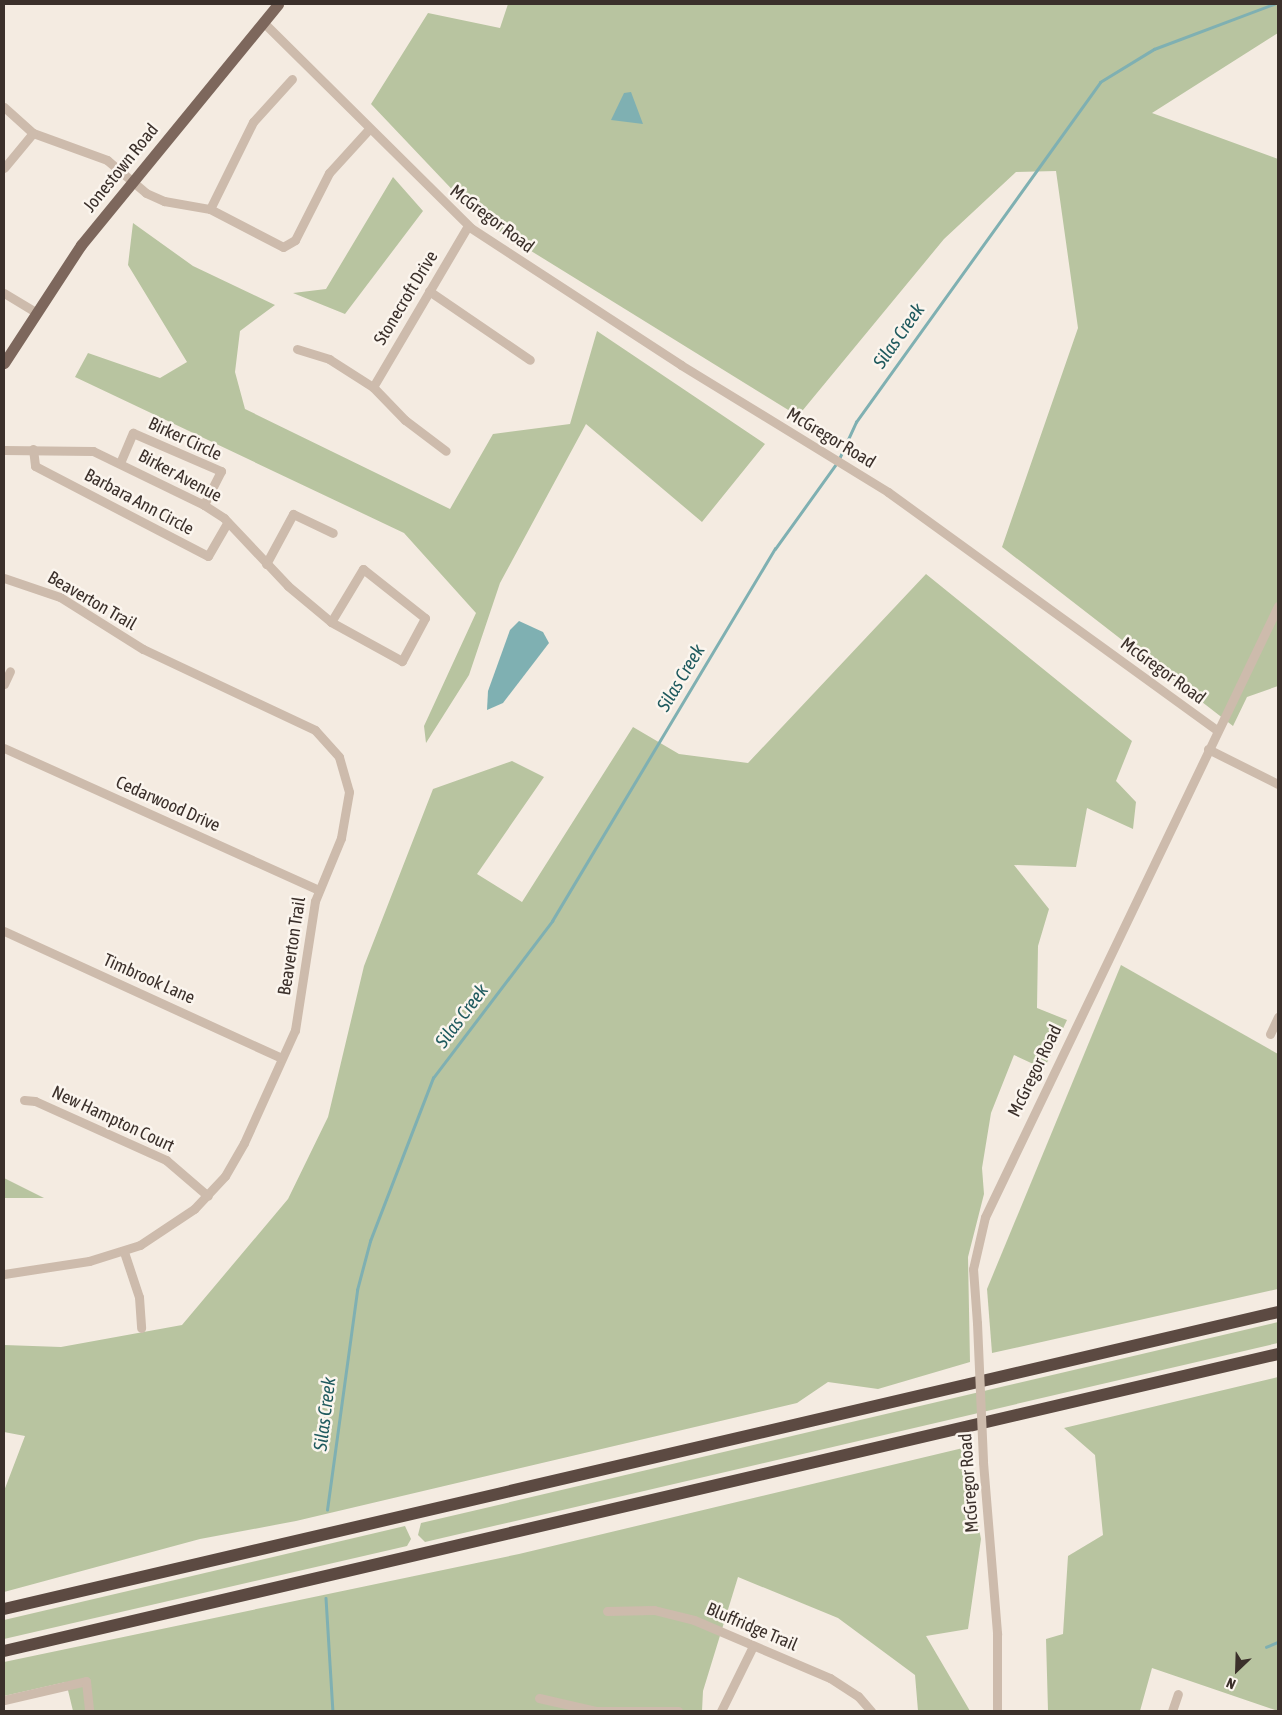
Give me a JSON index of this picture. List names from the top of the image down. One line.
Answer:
{"streets":{"main road":["Jonestown Road"],"street":["McGregor Road","Stonecroft Drive","Birker Circle","Birker Avenue","Barbara Ann Circle","Beaverton Trail","Cedarwood Drive","Timbrook Lane","New Hampton Court","Bluffridge Trail"]},"crossings":[["Jonestown Road","McGregor Road"],["McGregor Road","Stonecroft Drive"],["Birker Circle","Birker Avenue"],["Birker Avenue","Barbara Ann Circle"],["Beaverton Trail","Cedarwood Drive"],["Beaverton Trail","Timbrook Lane"],["Beaverton Trail","New Hampton Court"]],"water":["Silas Creek"],"north":"bottom left"}
